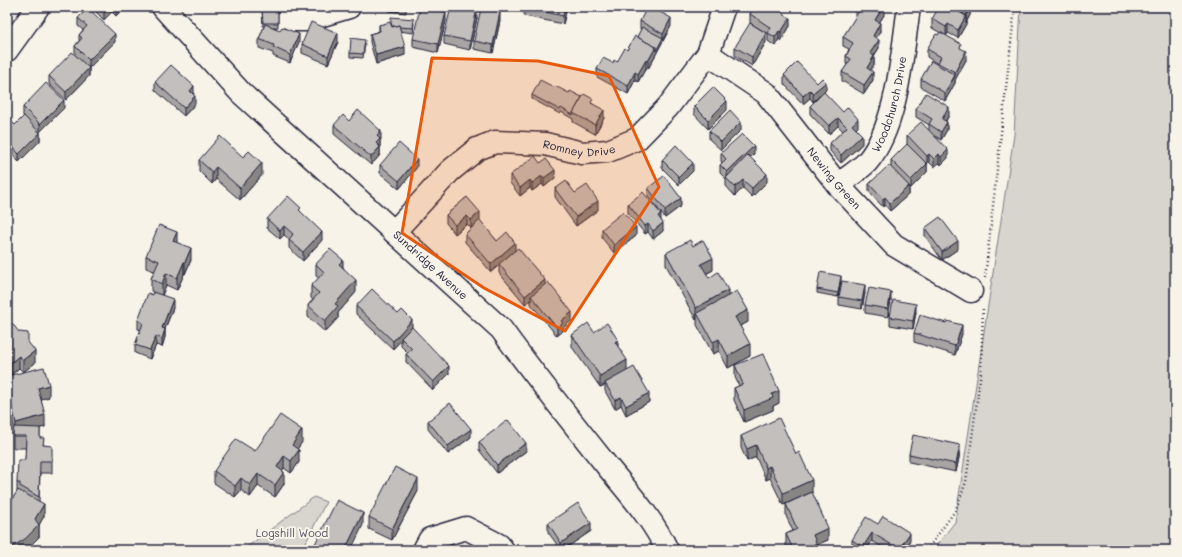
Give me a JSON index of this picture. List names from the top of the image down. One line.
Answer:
{"streets":{"street":["Woodchurch Drive","Romney Drive","Newing Green","Sundridge Avenue"]},"crossings":[["Woodchurch Drive","Newing Green"],["Romney Drive","Newing Green"],["Romney Drive","Sundridge Avenue"]],"parks":["Logshill Wood"]}
